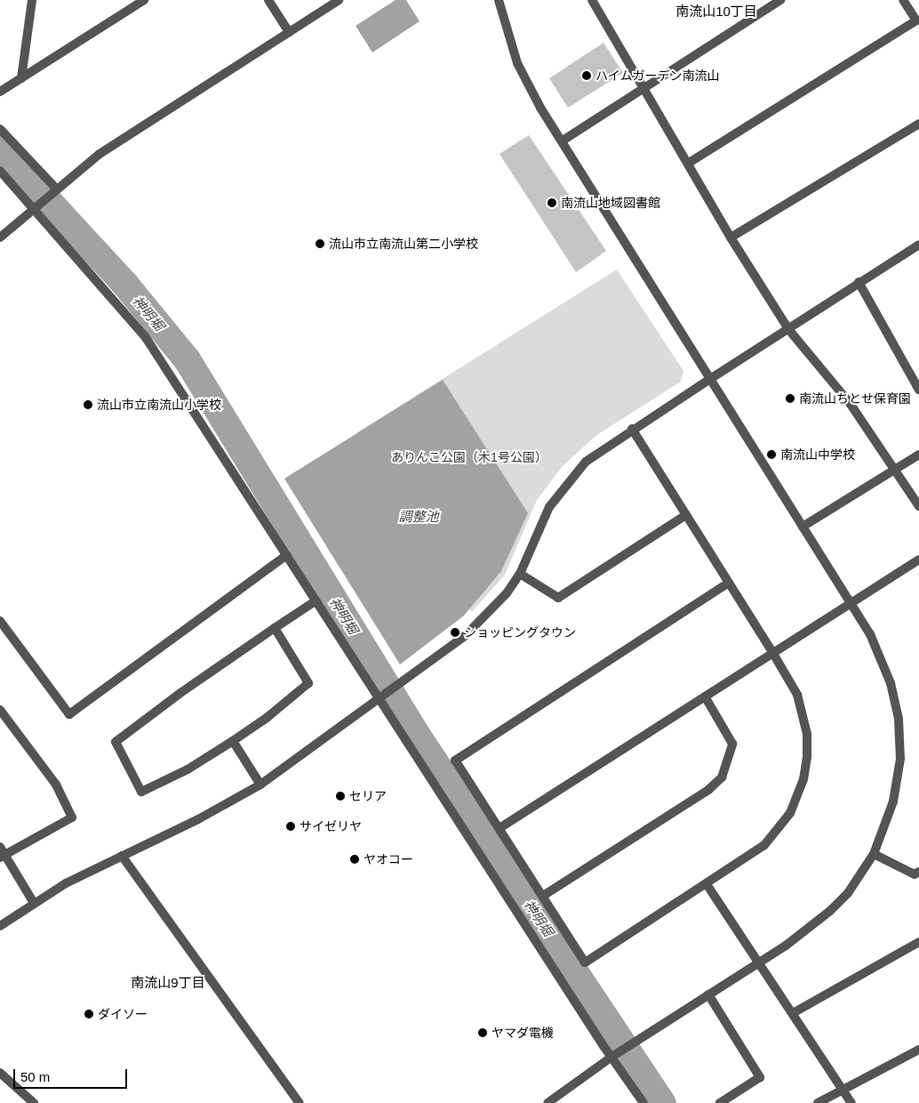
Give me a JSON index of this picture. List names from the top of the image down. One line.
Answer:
{"districts":["南流山10丁目","南流山9丁目"],"water":["神明堀","調整池"],"parks":["ありんこ公園（木1号公園）"],"places":["ハイムガーデン南流山","南流山地域図書館","流山市立南流山第二小学校","南流山ちとせ保育園","流山市立南流山小学校","南流山中学校","ショッピングタウン","セリア","サイゼリヤ","ヤオコー","ダイソー","ヤマダ電機"],"scale_bar":"50 m"}
